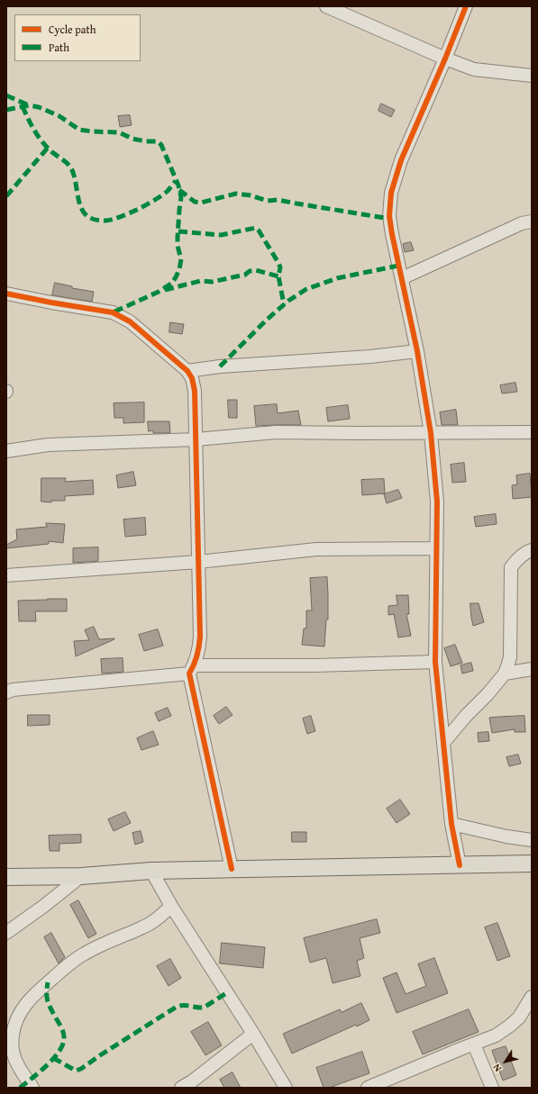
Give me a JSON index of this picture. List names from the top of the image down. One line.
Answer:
{"legend":["Cycle path","Path"],"north":"bottom left"}
